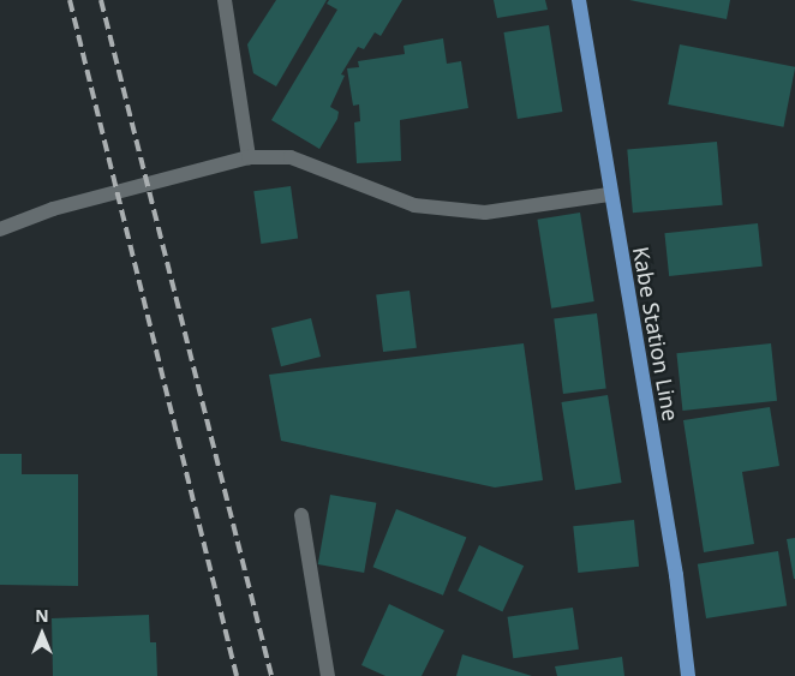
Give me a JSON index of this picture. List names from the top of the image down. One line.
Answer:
{"streets":{"main road":["Kabe Station Line"]},"north":"top"}
